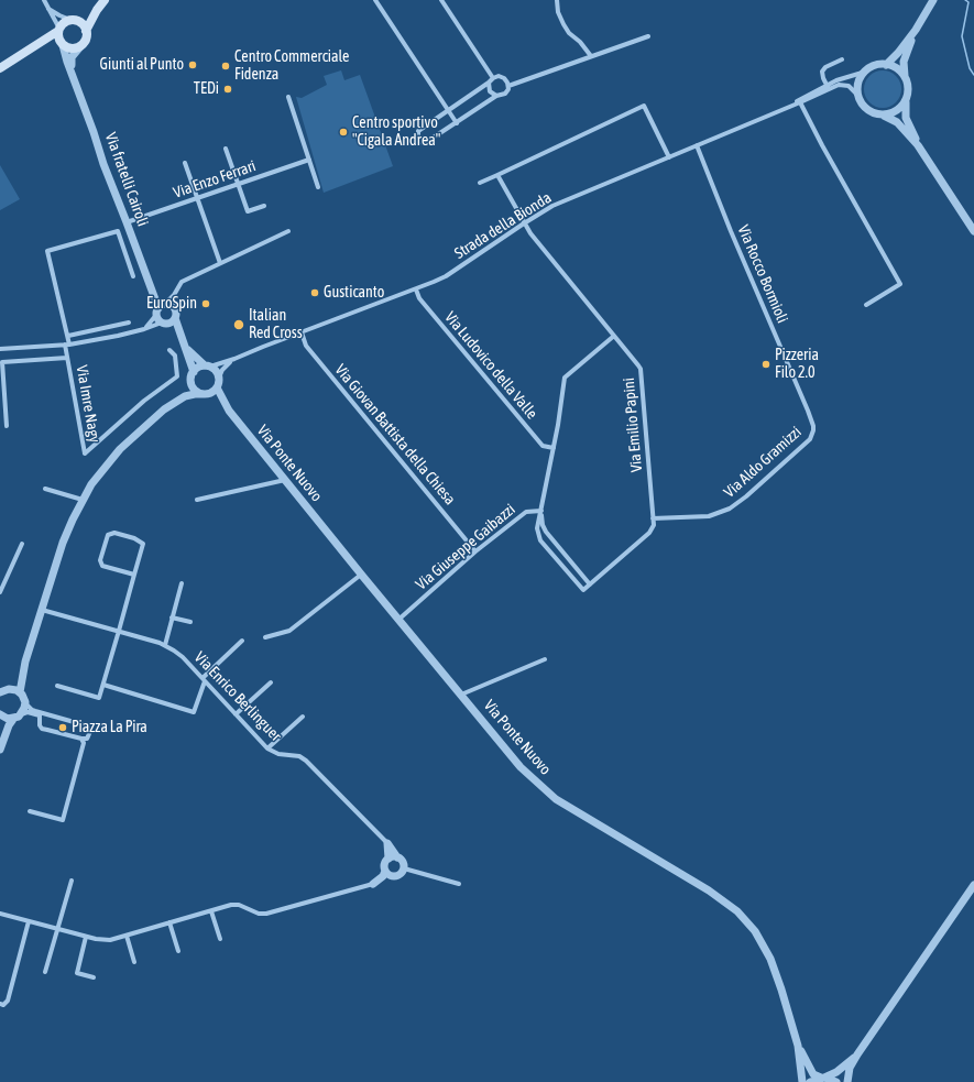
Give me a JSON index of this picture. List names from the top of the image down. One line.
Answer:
{"streets":{"street":["Via fratelli Cairoli","Via Enzo Ferrari","Strada della Bionda","Via Rocco Bormioli","Via Ludovico della Valle","Via Imre Nagy","Via Emilio Papini","Via Giovan Battista della Chiesa","Via Aldo Gramizzi","Via Ponte Nuovo","Via Giuseppe Gaibazzi","Via Enrico Berlinguer"]},"crossings":[["Via fratelli Cairoli","Via Enzo Ferrari"],["Strada della Bionda","Via Rocco Bormioli"],["Strada della Bionda","Via Ludovico della Valle"],["Strada della Bionda","Via Emilio Papini"],["Strada della Bionda","Via Giovan Battista della Chiesa"],["Strada della Bionda","Via Ponte Nuovo"],["Via Rocco Bormioli","Via Aldo Gramizzi"],["Via Ludovico della Valle","Via Giuseppe Gaibazzi"],["Via Emilio Papini","Via Aldo Gramizzi"],["Via Emilio Papini","Via Giuseppe Gaibazzi"],["Via Giovan Battista della Chiesa","Via Giuseppe Gaibazzi"],["Via Ponte Nuovo","Via Giuseppe Gaibazzi"]],"places":["Giunti al Punto","Centro Commerciale Fidenza","TEDi","Centro sportivo \"Cigala Andrea\"","Gusticanto","EuroSpin","Italian Red Cross","Pizzeria Filo 2.0","Piazza La Pira"]}
